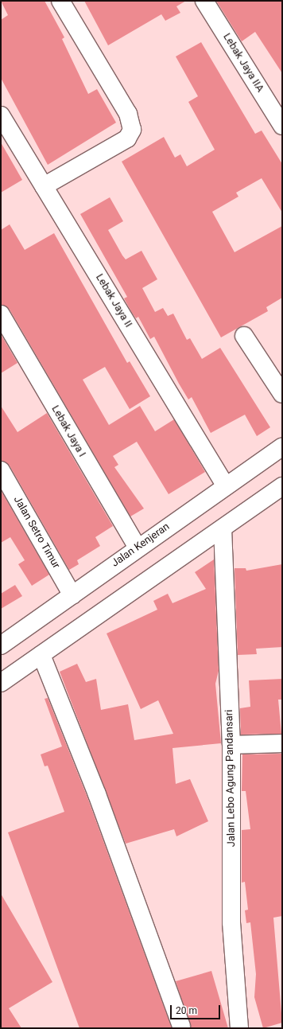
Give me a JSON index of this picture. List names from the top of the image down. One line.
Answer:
{"streets":{"street":["Lebak Jaya IIA","Lebak Jaya II","Lebak Jaya I","Jalan Setro Timur","Jalan Kenjeran","Jalan Lebo Agung Pandansari"]},"crossings":[["Lebak Jaya II","Jalan Kenjeran"],["Lebak Jaya I","Jalan Kenjeran"],["Jalan Setro Timur","Jalan Kenjeran"]],"scale_bar":"20 m"}
